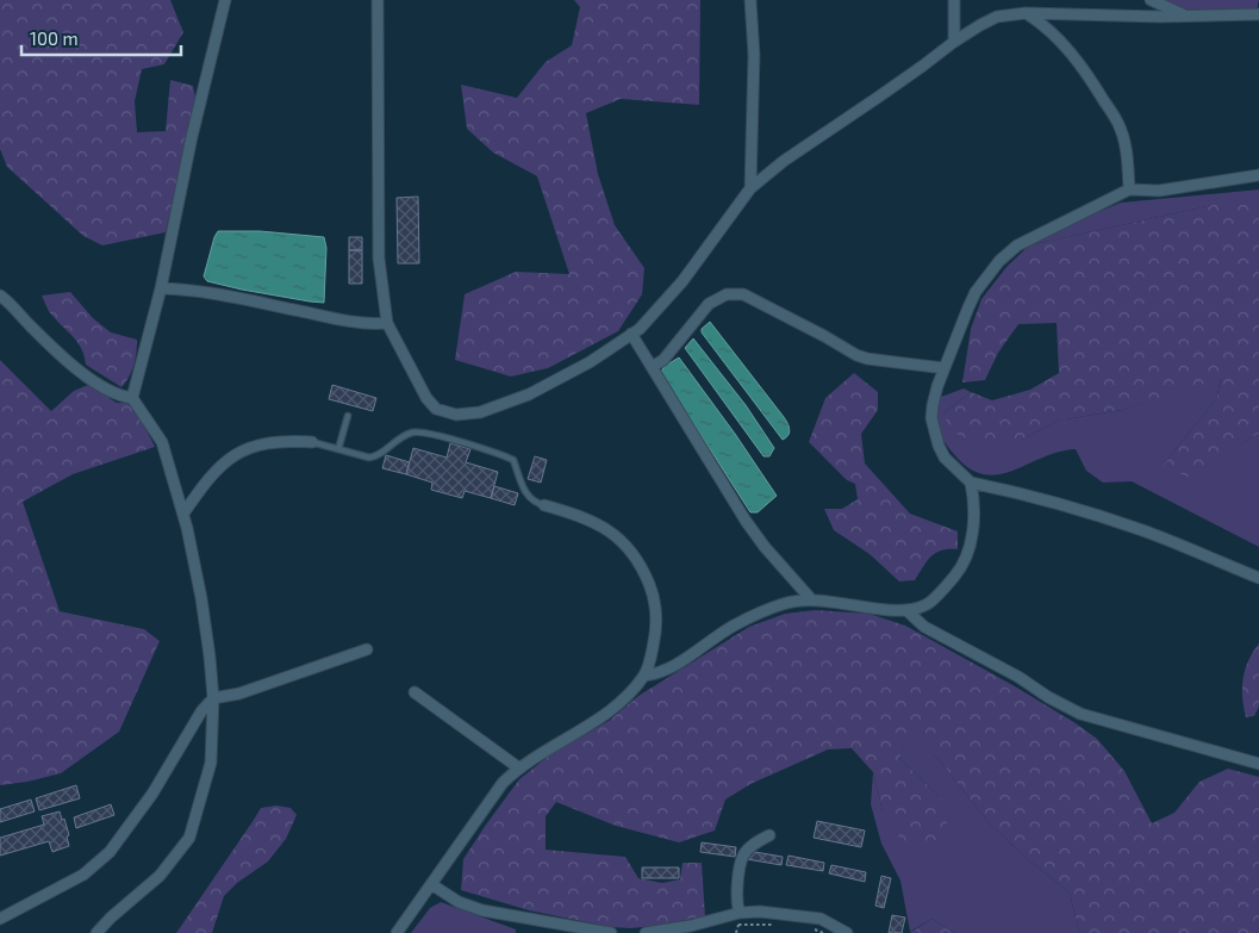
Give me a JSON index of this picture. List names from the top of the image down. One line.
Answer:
{"scale_bar":"100 m"}
